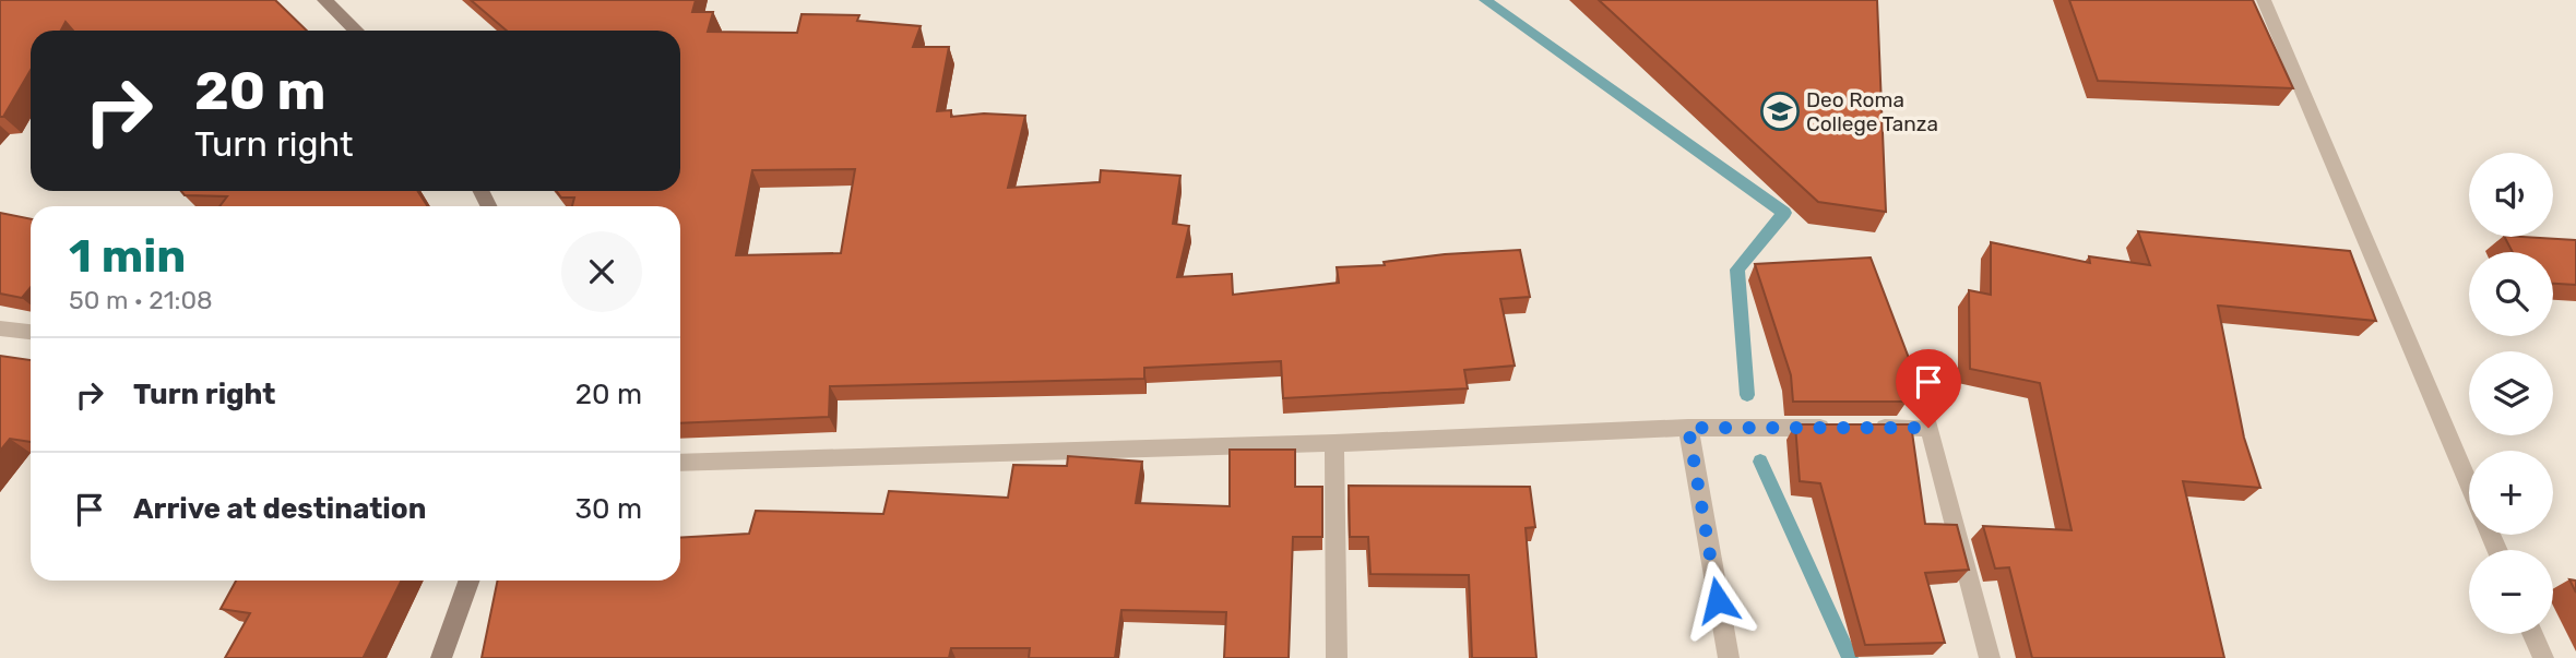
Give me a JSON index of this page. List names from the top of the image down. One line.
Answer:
{"places":{"school or university":["Deo Roma College Tanza"]},"page":{"turn":["20 m","Turn right"],"map_buttons":["+","−"],"heading":["1 min","50 m · 21:08"],"list":[{"name":"Turn right","value":"20 m"},{"name":"Arrive at destination","value":"30 m"}]}}
